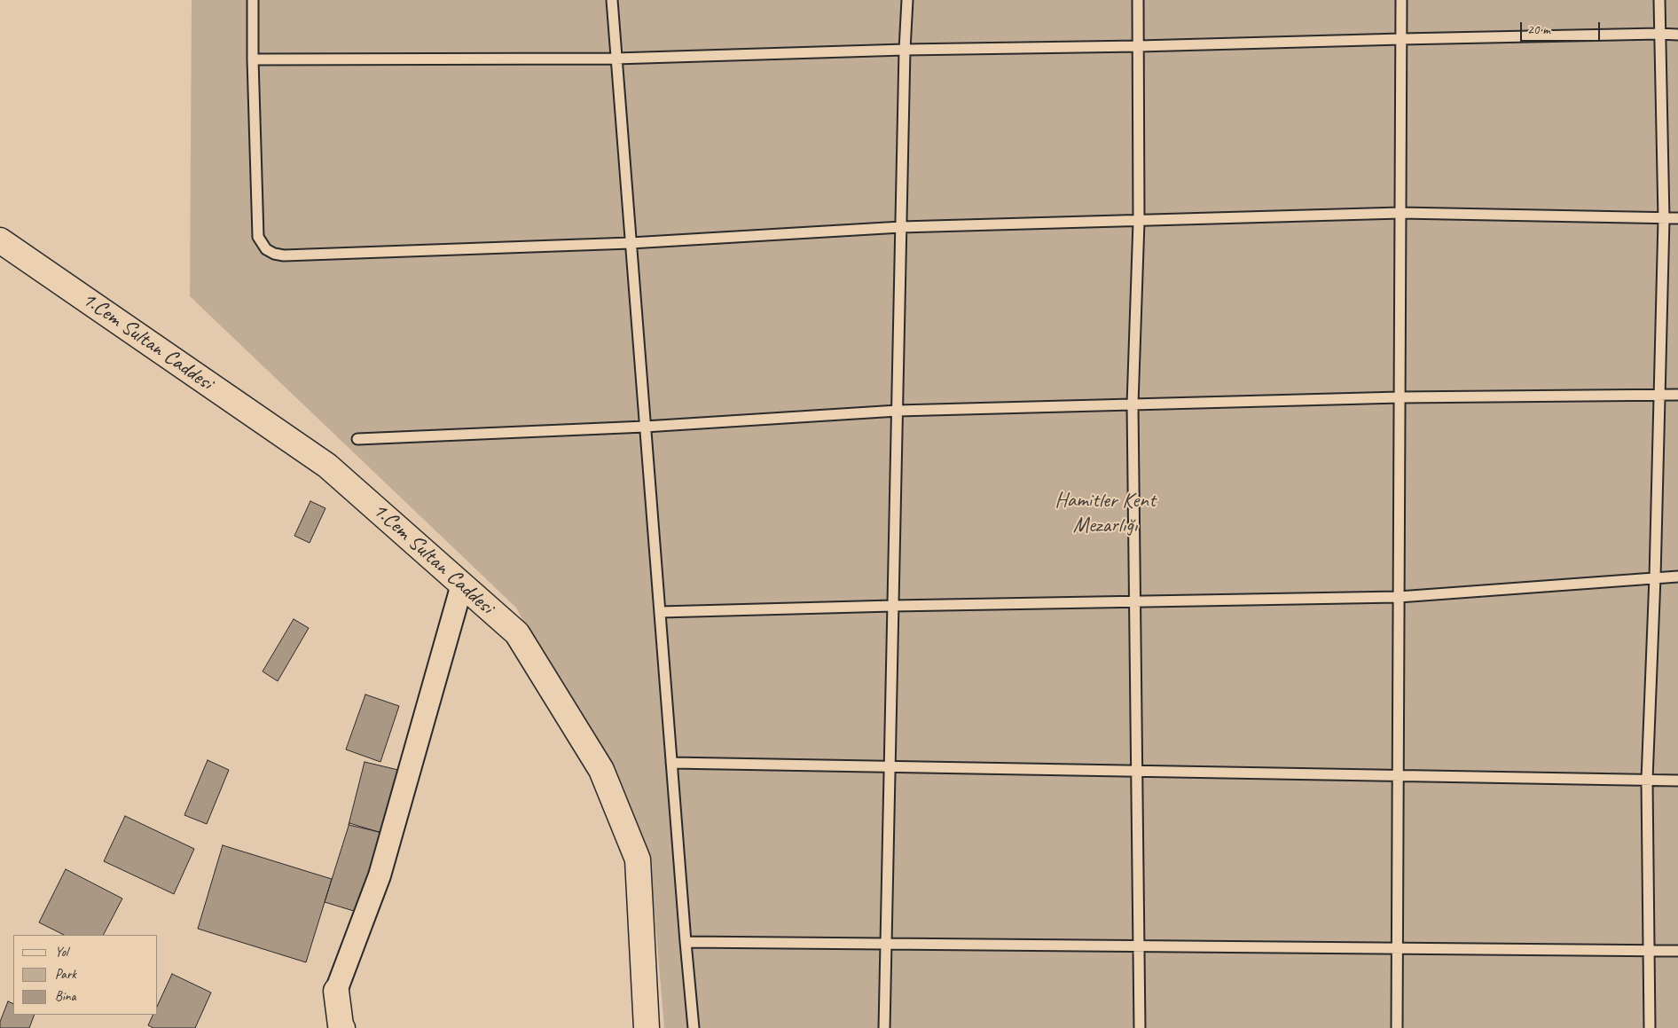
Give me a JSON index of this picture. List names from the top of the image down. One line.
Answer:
{"streets":{"street":["1.Cem Sultan Caddesi"]},"parks":["Hamitler Kent Mezarlığı"],"legend":["Yol","Park","Bina"],"scale_bar":"20 m"}
